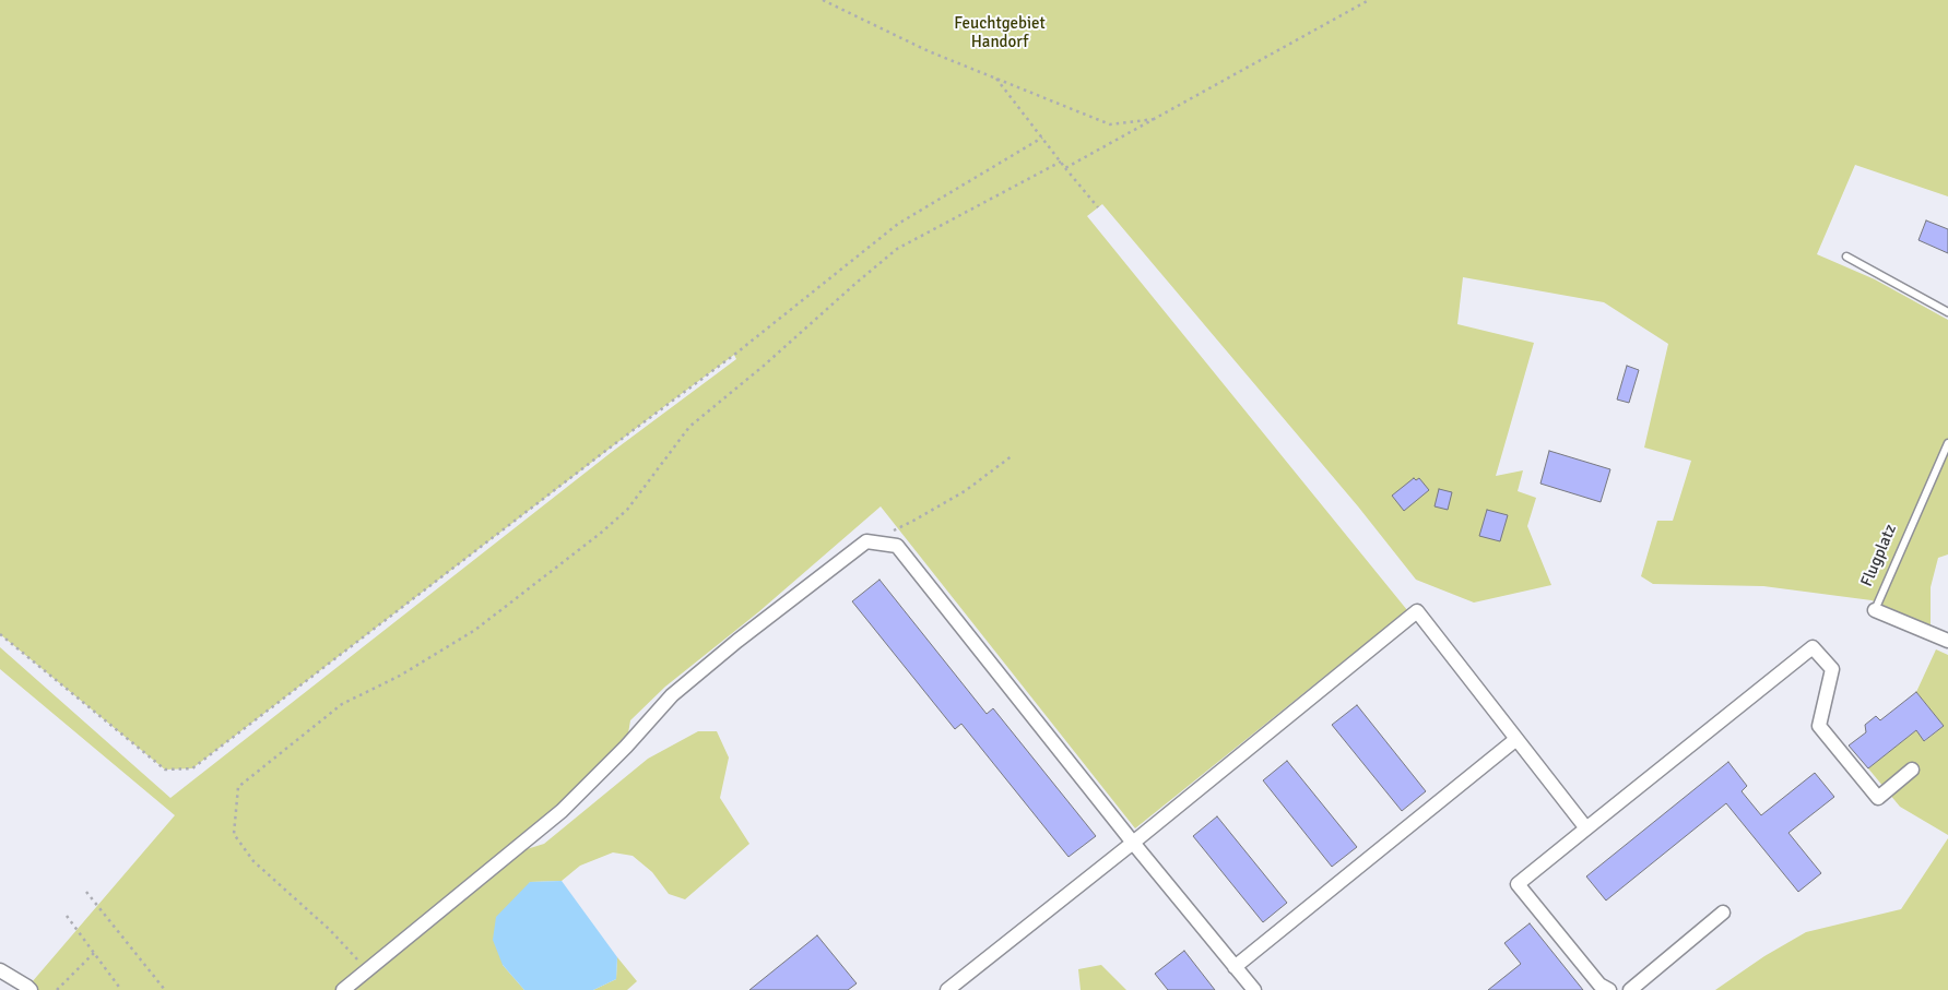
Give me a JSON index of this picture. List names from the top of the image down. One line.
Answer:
{"streets":{"street":["Flugplatz"]},"parks":["Feuchtgebiet Handorf"]}
